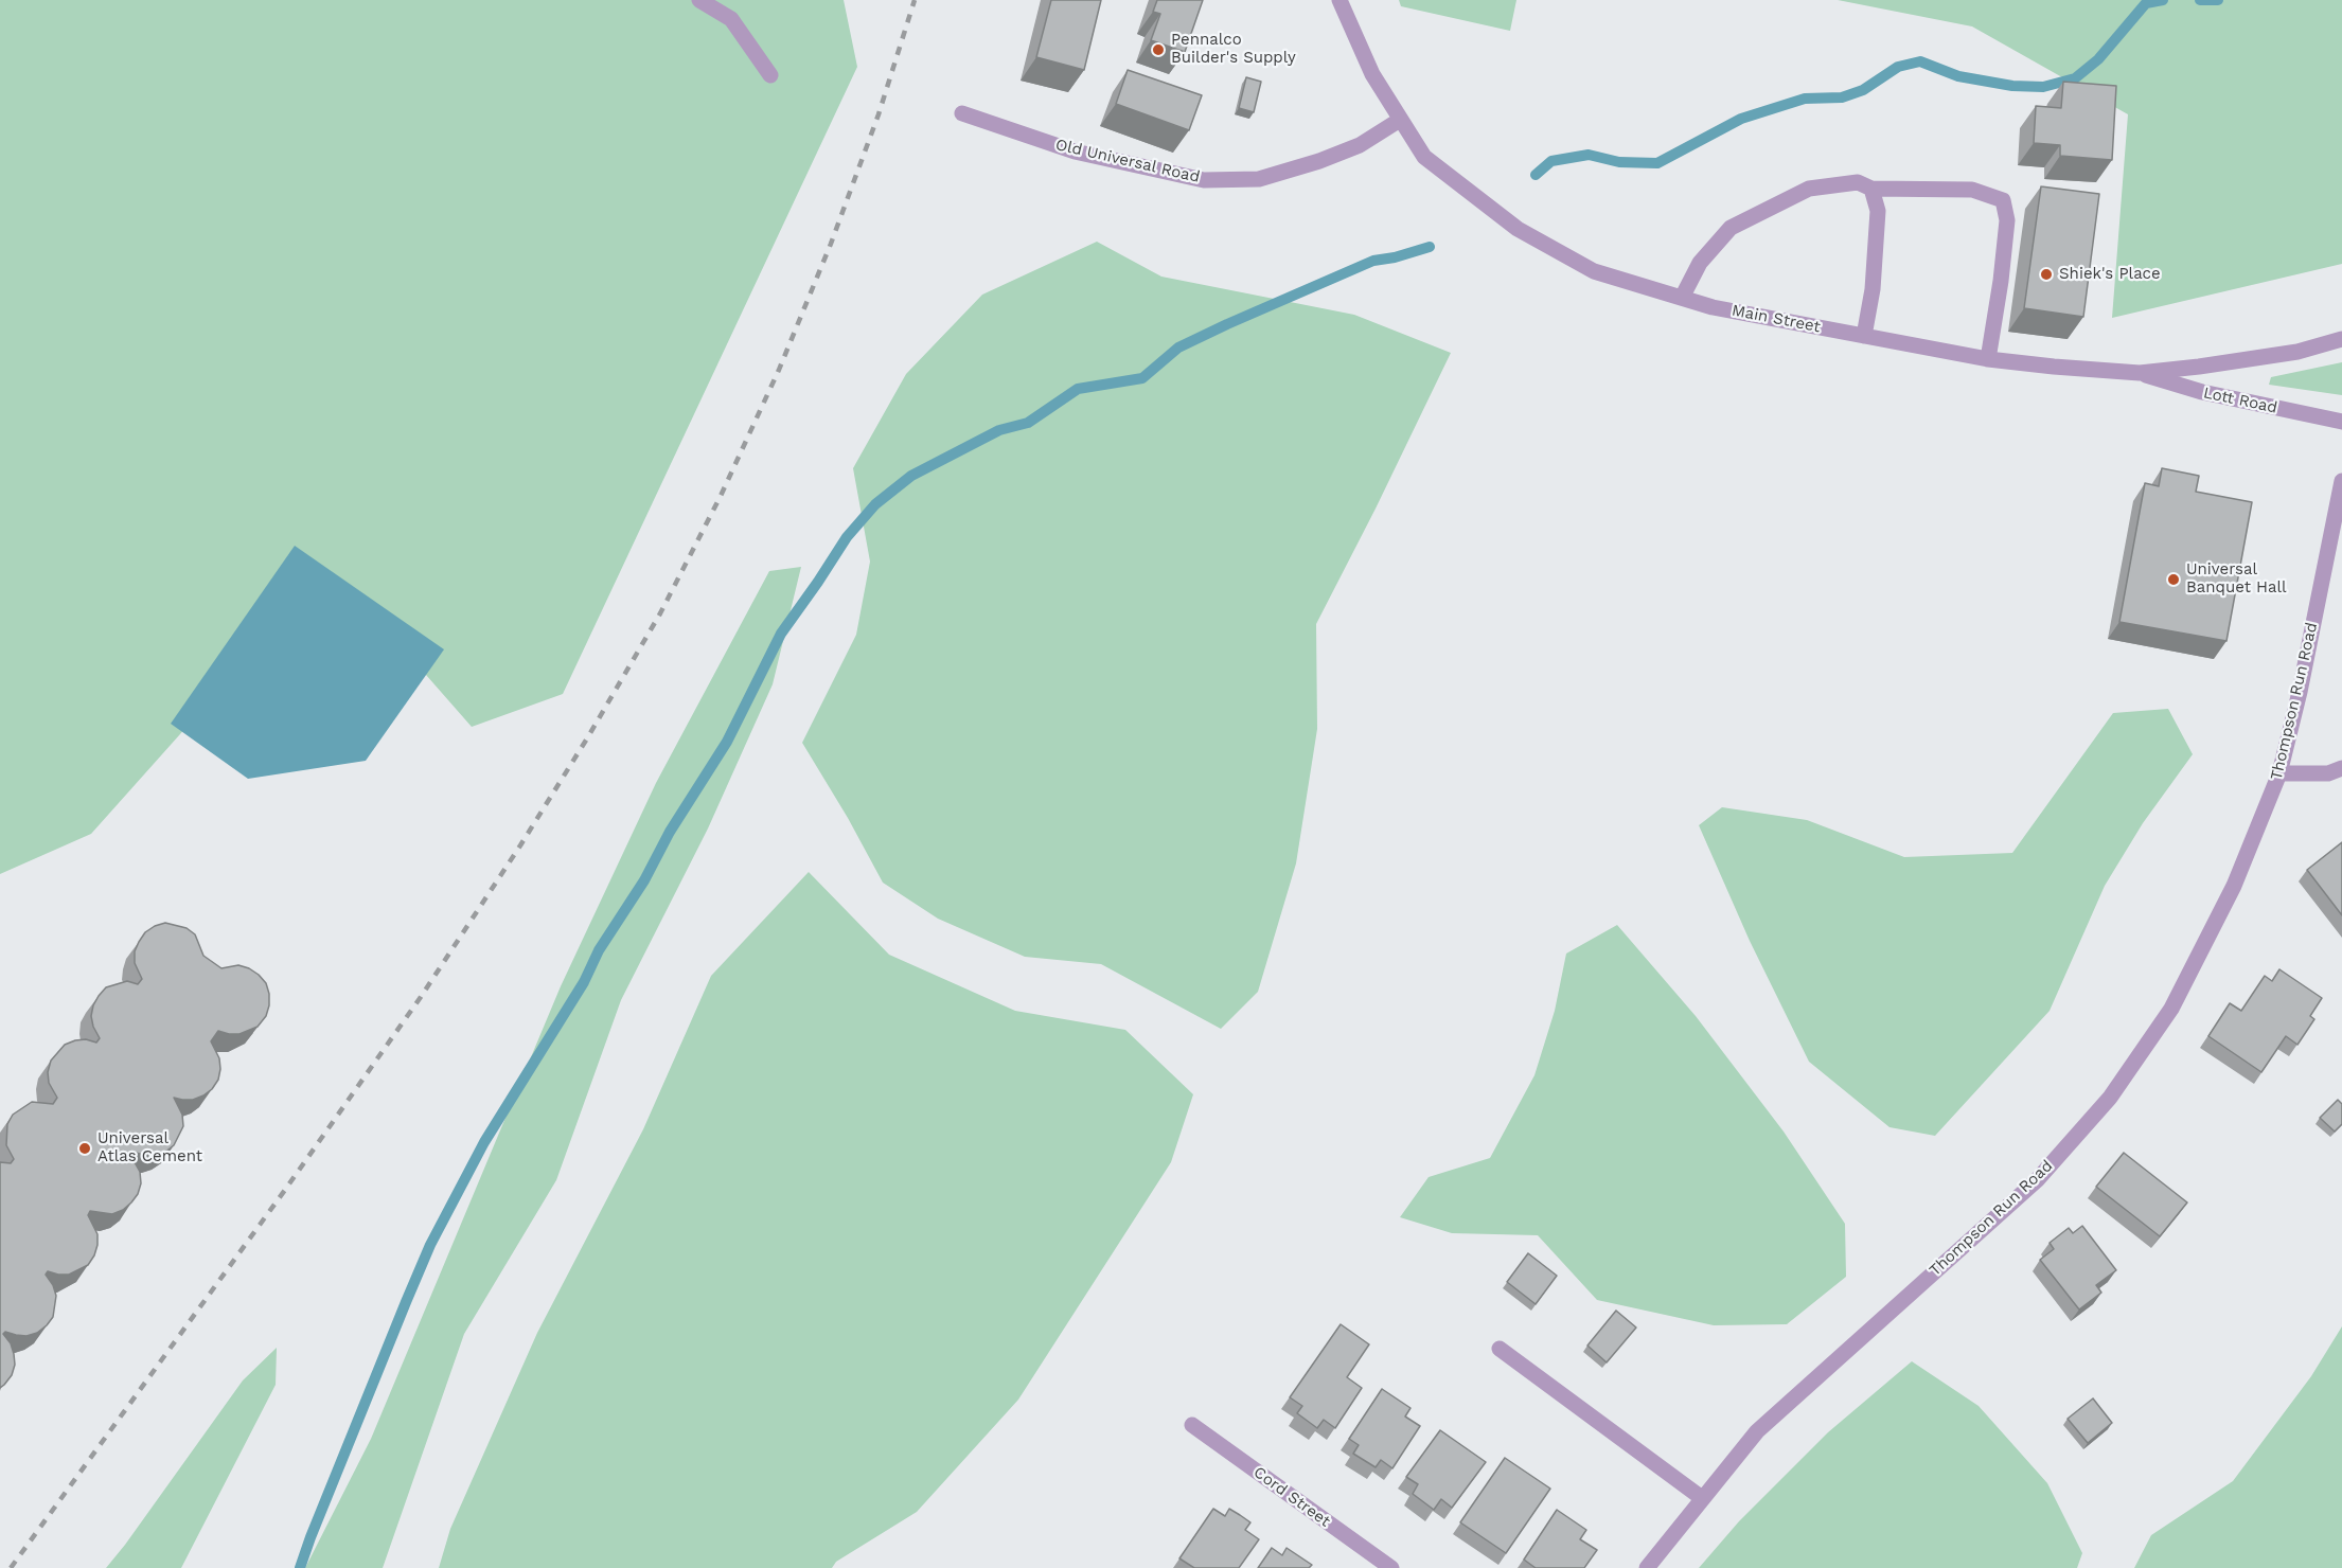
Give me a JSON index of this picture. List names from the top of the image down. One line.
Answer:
{"streets":{"street":["Old Universal Road","Main Street","Lott Road","Thompson Run Road","Cord Street"]},"crossings":[["Old Universal Road","Main Street"],["Main Street","Lott Road"]],"places":["Pennalco Builder's Supply","Shiek's Place","Universal Banquet Hall","Universal Atlas Cement"]}
